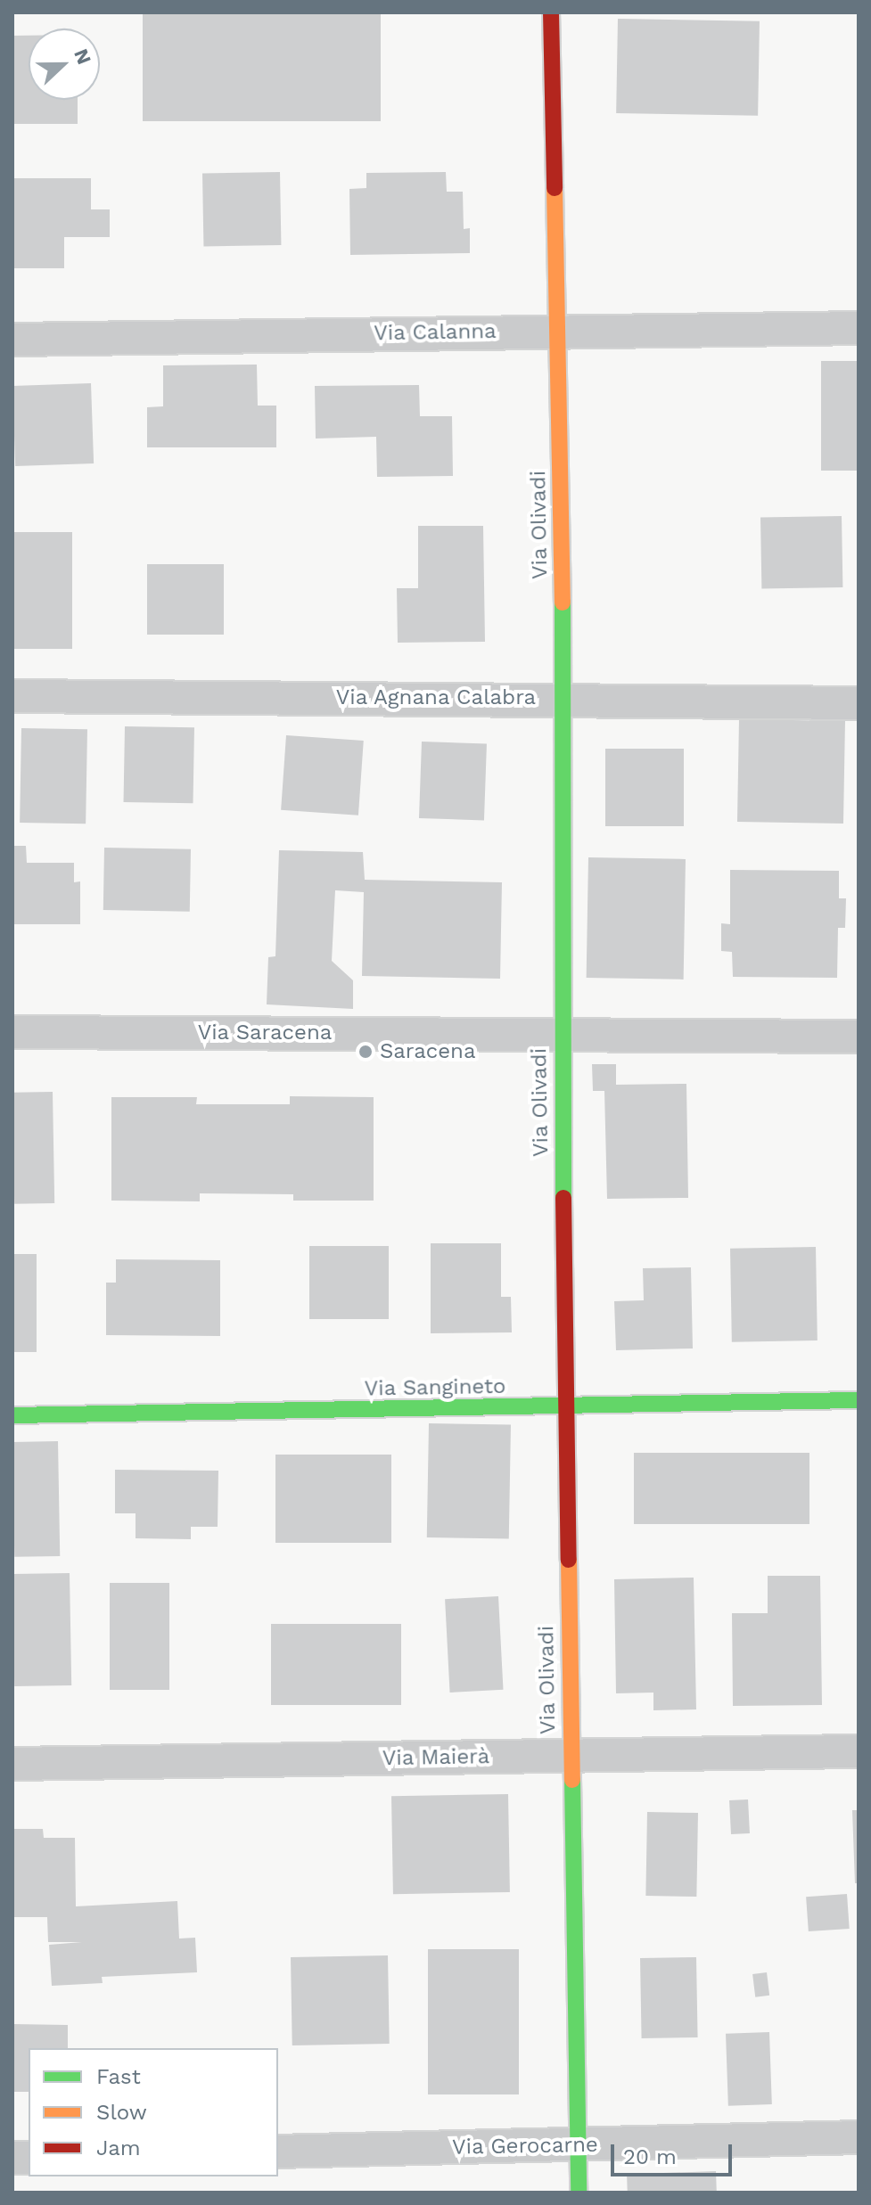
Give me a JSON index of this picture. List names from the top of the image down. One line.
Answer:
{"streets":{"street":["Via Calanna","Via Olivadi","Via Agnana Calabra","Via Saracena","Via Sangineto","Via Maierà","Via Gerocarne"]},"crossings":[["Via Calanna","Via Olivadi"],["Via Olivadi","Via Agnana Calabra"],["Via Olivadi","Via Saracena"],["Via Olivadi","Via Sangineto"],["Via Olivadi","Via Maierà"],["Via Olivadi","Via Gerocarne"]],"places":["Saracena"],"legend":["Fast","Slow","Jam"],"scale_bar":"20 m","north":"right"}
